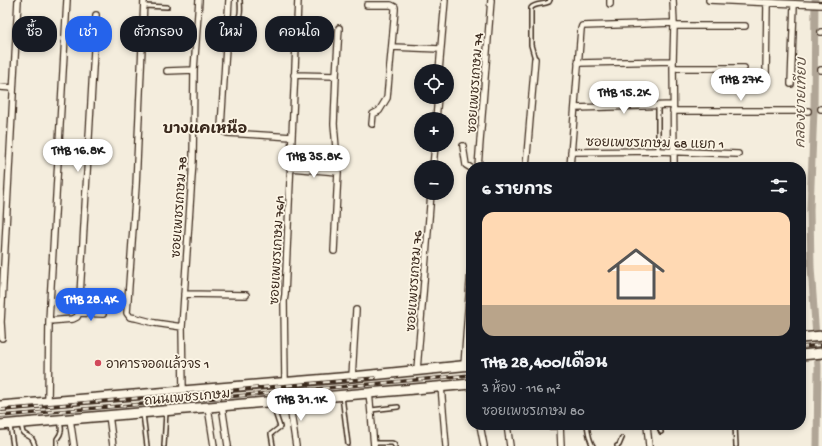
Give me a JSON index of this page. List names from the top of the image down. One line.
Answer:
{"streets":{"main road":["ถนนเพชรเกษม"],"street":["ซอยเพชรเกษม 74","ซอยเพชรเกษม 68 แยก 1","ซอยเพชรเกษม 78","ซอยเพชรเกษม 76/1","ซอยเพชรเกษม 76"]},"crossings":[["ซอยเพชรเกษม 78","ถนนเพชรเกษม"],["ซอยเพชรเกษม 76/1","ถนนเพชรเกษม"],["ซอยเพชรเกษม 76","ถนนเพชรเกษม"]],"districts":["บางแคเหนือ"],"water":["คลองยายเทียบ"],"places":["อาคารจอดแล้วจร 1"],"page":{"chip":["ซื้อ","เช่า","ตัวกรอง","ใหม่","คอนโด"],"map_buttons":["+","−"],"price":["THB 27K","THB 15.2K","THB 16.8K","THB 35.8K","THB 28.4K","THB 31.1K"],"heading":"6 รายการ","list":[{"name":"THB 28,400/เดือน","note":"3 ห้อง · 116 m² · ซอยเพชรเกษม 80"}]}}
